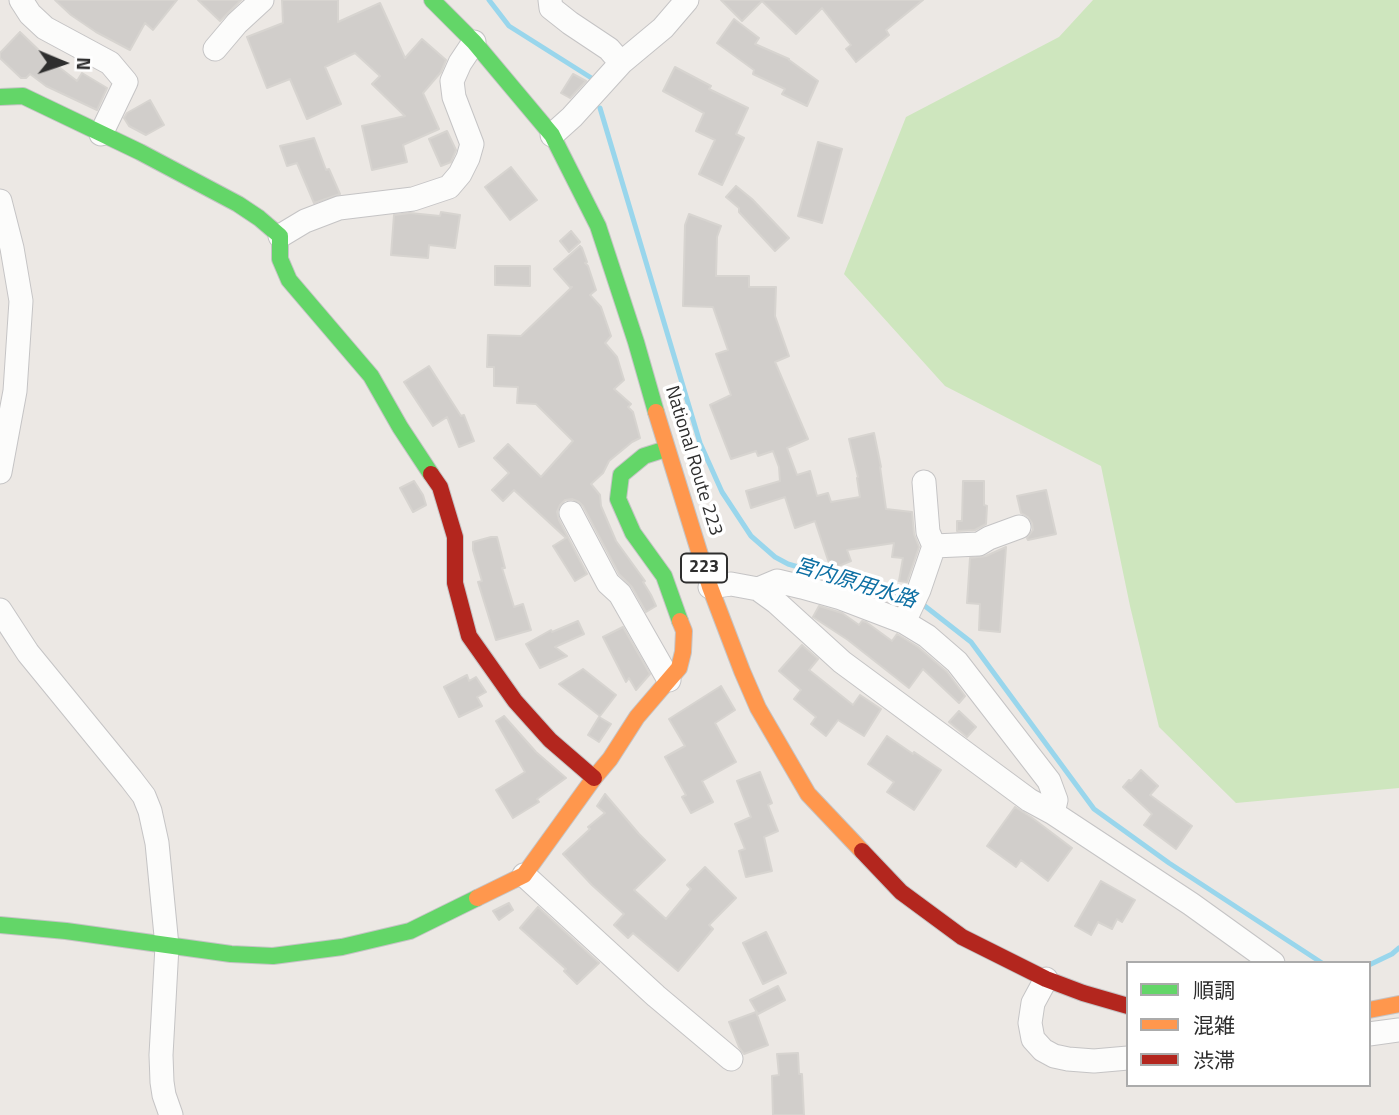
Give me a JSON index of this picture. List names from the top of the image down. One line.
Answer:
{"streets":{"main road":["National Route 223","223"]},"water":["宮内原用水路"],"legend":["順調","混雑","渋滞"],"north":"right"}
